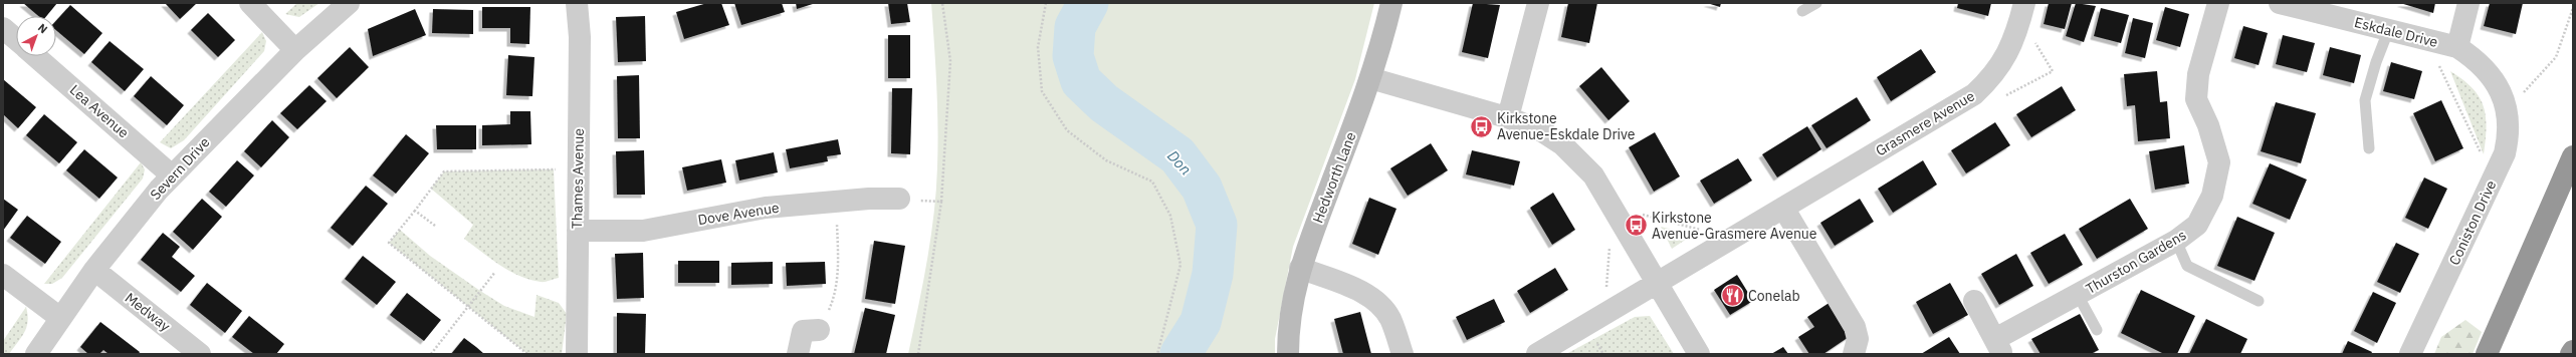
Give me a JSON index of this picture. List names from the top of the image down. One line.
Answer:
{"streets":{"street":["Eskdale Drive","Lea Avenue","Grasmere Avenue","Severn Drive","Hedworth Lane","Thames Avenue","Dove Avenue","Coniston Drive","Thurston Gardens","Medway"]},"crossings":[["Eskdale Drive","Coniston Drive"],["Lea Avenue","Severn Drive"],["Severn Drive","Medway"],["Thames Avenue","Dove Avenue"]],"water":["Don"],"places":{"bus stop":["Kirkstone Avenue-Eskdale Drive","Kirkstone Avenue-Grasmere Avenue"],"restaurant":["Conelab"]},"north":"top right"}
